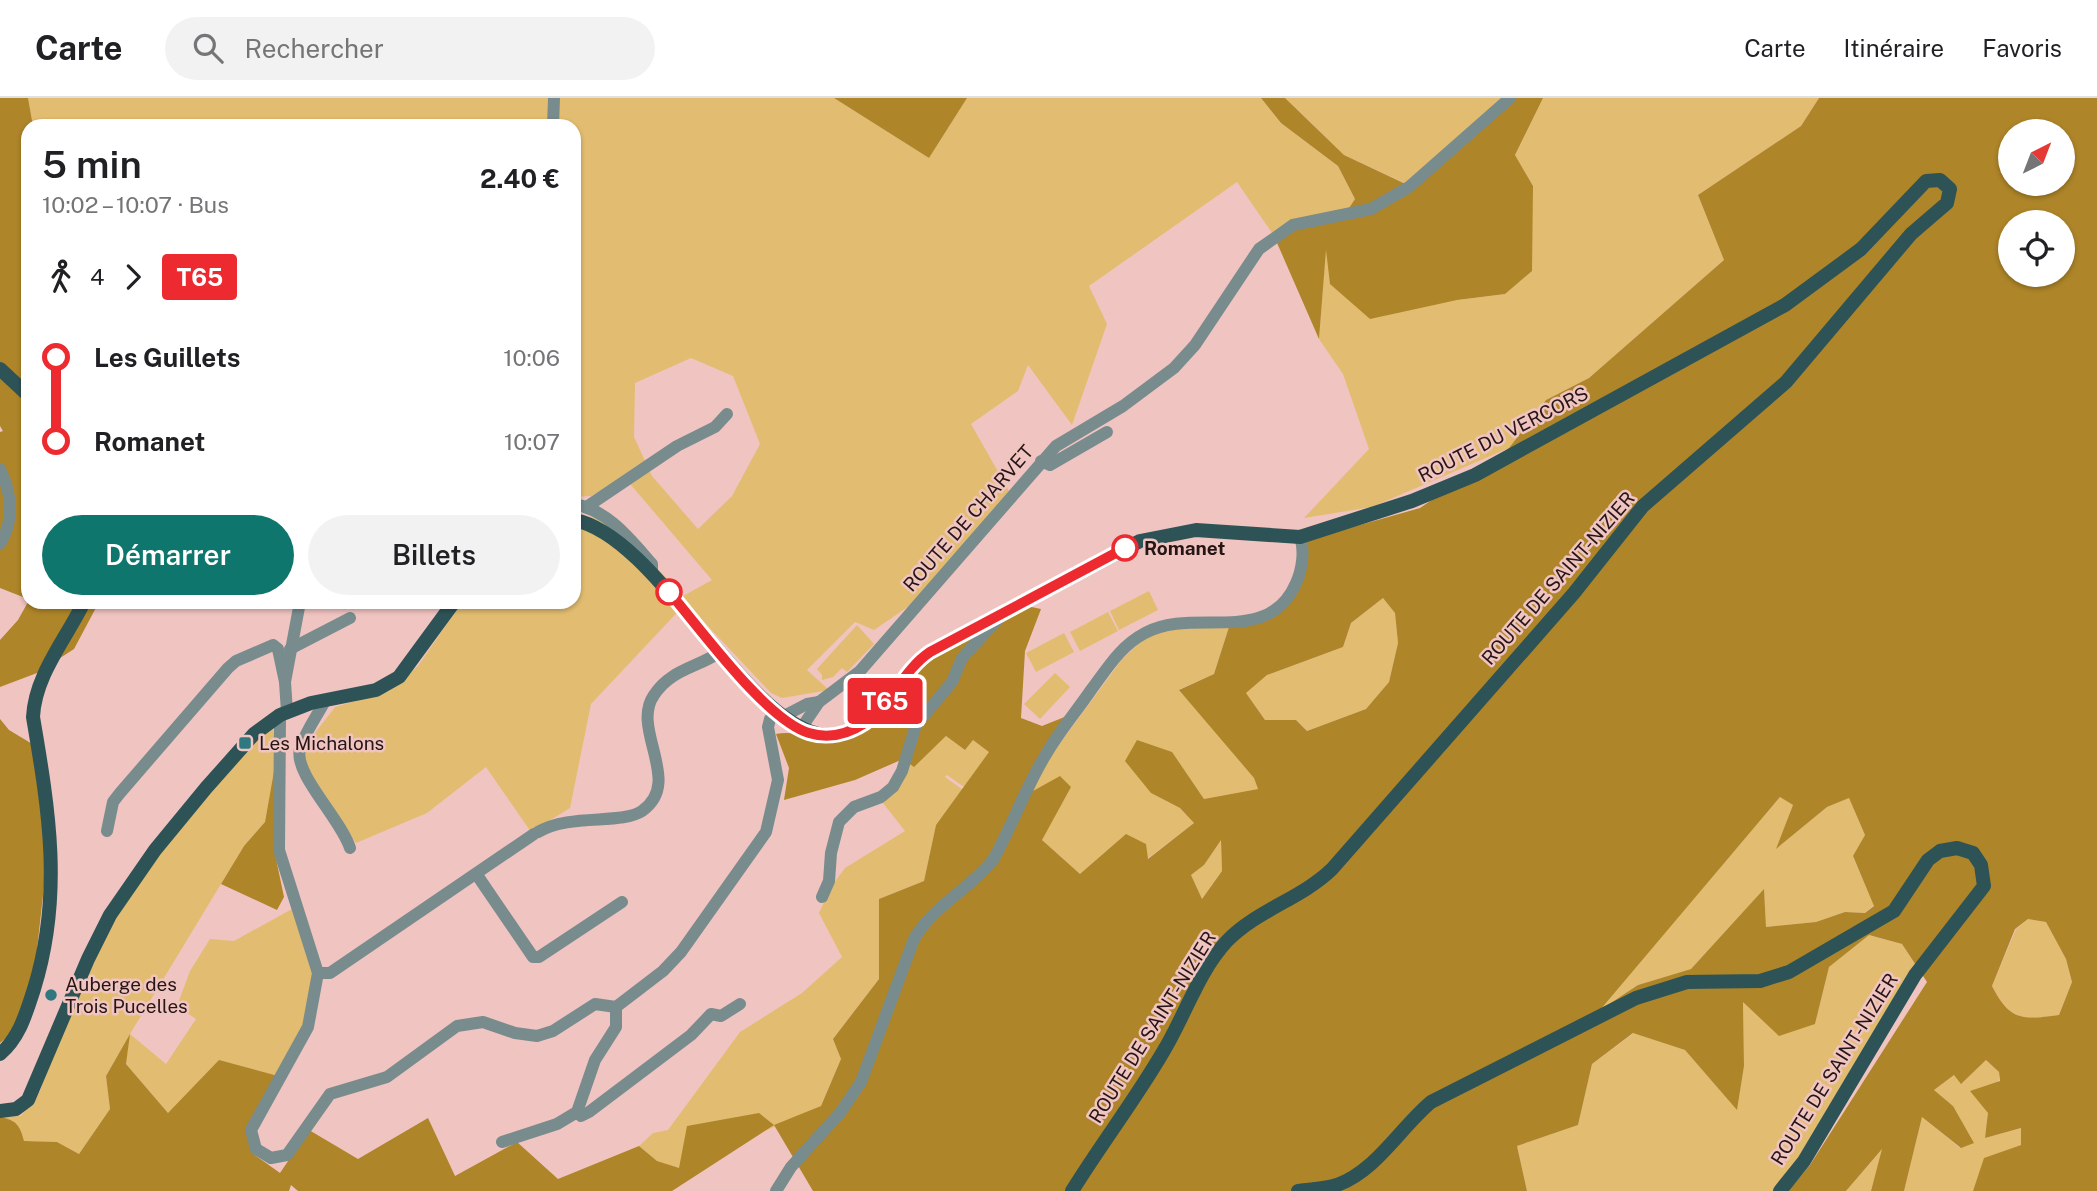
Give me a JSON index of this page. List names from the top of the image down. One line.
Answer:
{"streets":{"main road":["ROUTE DU VERCORS","ROUTE DE SAINT-NIZIER"],"street":["ROUTE DE CHARVET"]},"crossings":[["ROUTE DU VERCORS","ROUTE DE CHARVET"],["ROUTE DU VERCORS","ROUTE DE SAINT-NIZIER"]],"places":{"other":["Romanet","Auberge des Trois Pucelles"],"transit":["Les Michalons"]},"lines":["bus line T65"],"north":"top right","page":{"header":"Carte","search":"Rechercher","nav":["Carte","Itinéraire","Favoris"],"on_map":"T65","heading":["5 min","10:02 – 10:07 · Bus","2.40 €"],"legs":["4","T65"],"list":[{"name":"Les Guillets","value":"10:06"},{"name":"Romanet","value":"10:07"}],"buttons":["Démarrer","Billets"]}}
